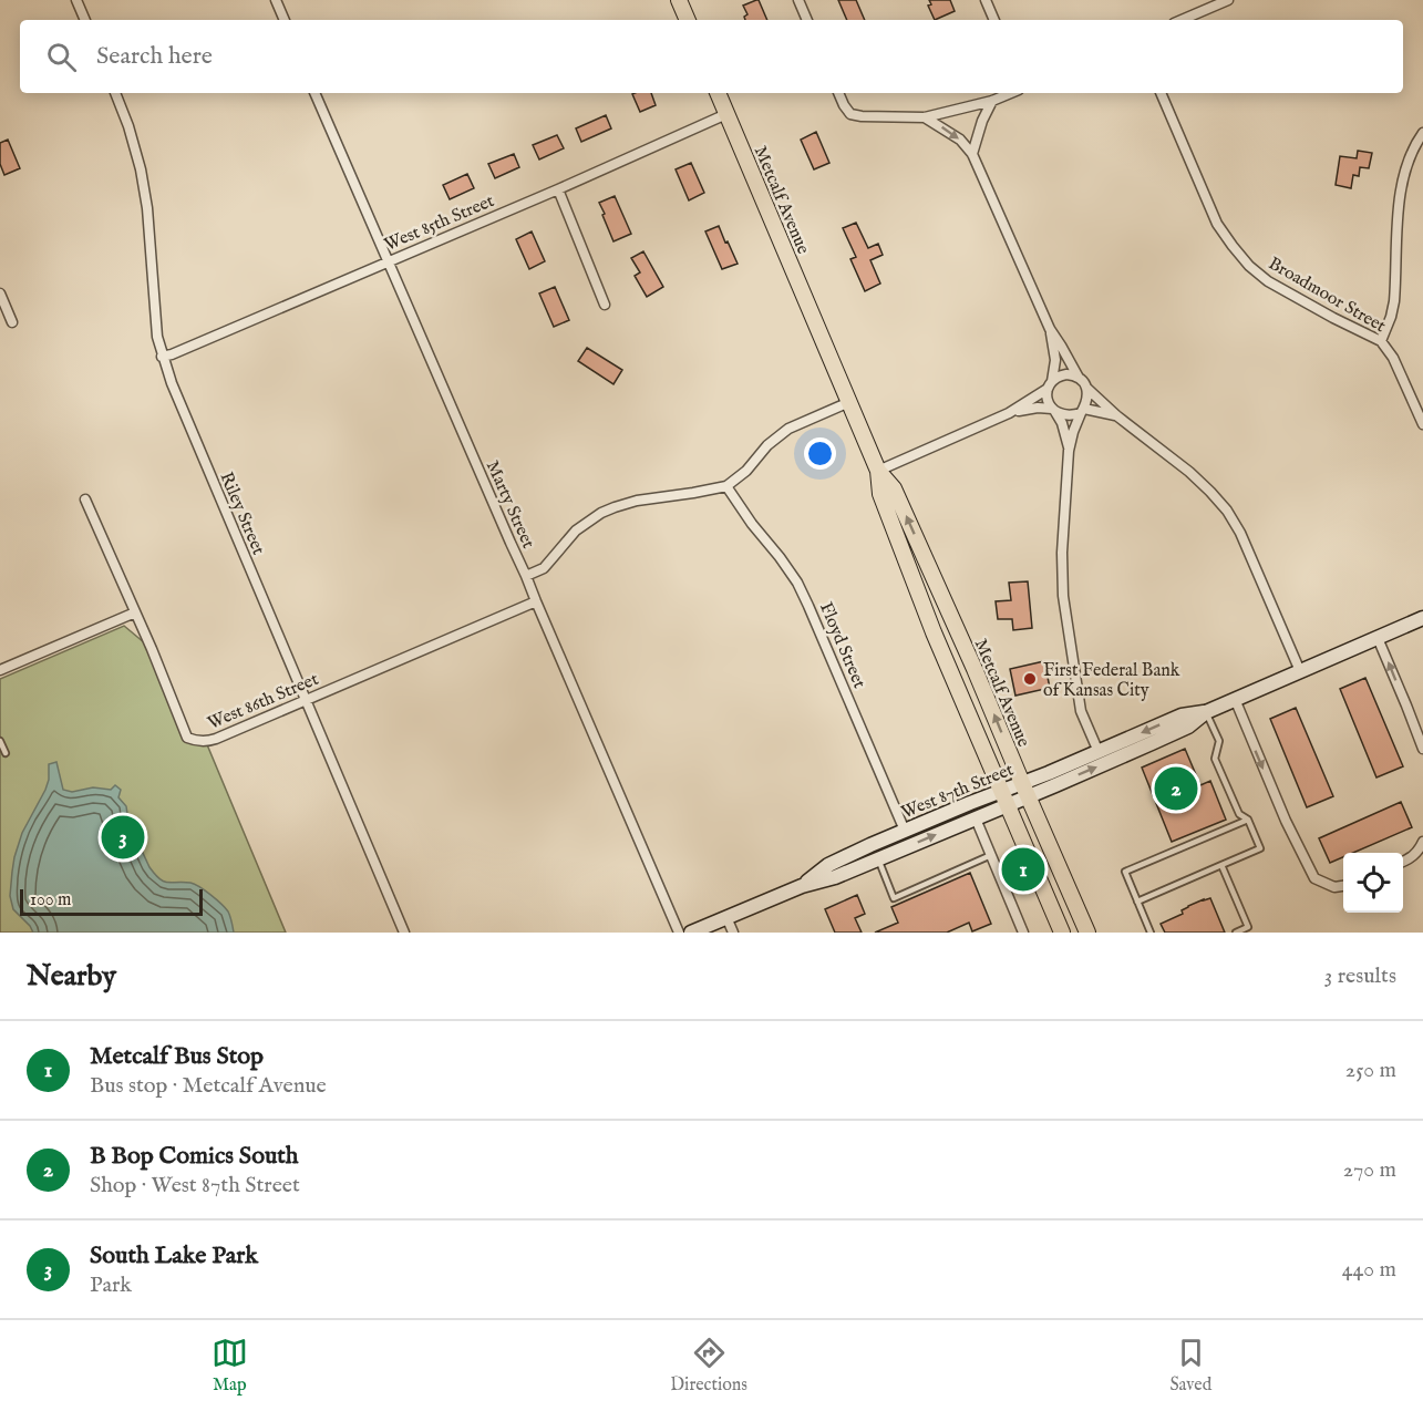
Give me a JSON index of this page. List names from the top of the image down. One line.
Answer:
{"streets":{"main road":["Metcalf Avenue"],"street":["West 85th Street","Broadmoor Street","Marty Street","Riley Street","Floyd Street","West 86th Street","West 87th Street"]},"crossings":[["Metcalf Avenue","West 85th Street"],["Metcalf Avenue","West 87th Street"],["West 85th Street","Marty Street"],["West 85th Street","Riley Street"],["Marty Street","West 86th Street"],["Riley Street","West 86th Street"],["Floyd Street","West 87th Street"]],"places":["First Federal Bank of Kansas City"],"scale_bar":"100 m","page":{"search":"Search here","pins":["2","3","1"],"scale":"100 m","heading":["Nearby","3 results"],"list":[{"mark":"1","name":"Metcalf Bus Stop","note":"Bus stop · Metcalf Avenue","value":"250 m"},{"mark":"2","name":"B Bop Comics South","note":"Shop · West 87th Street","value":"270 m"},{"mark":"3","name":"South Lake Park","note":"Park","value":"440 m"}],"nav":["Map","Directions","Saved"]}}
